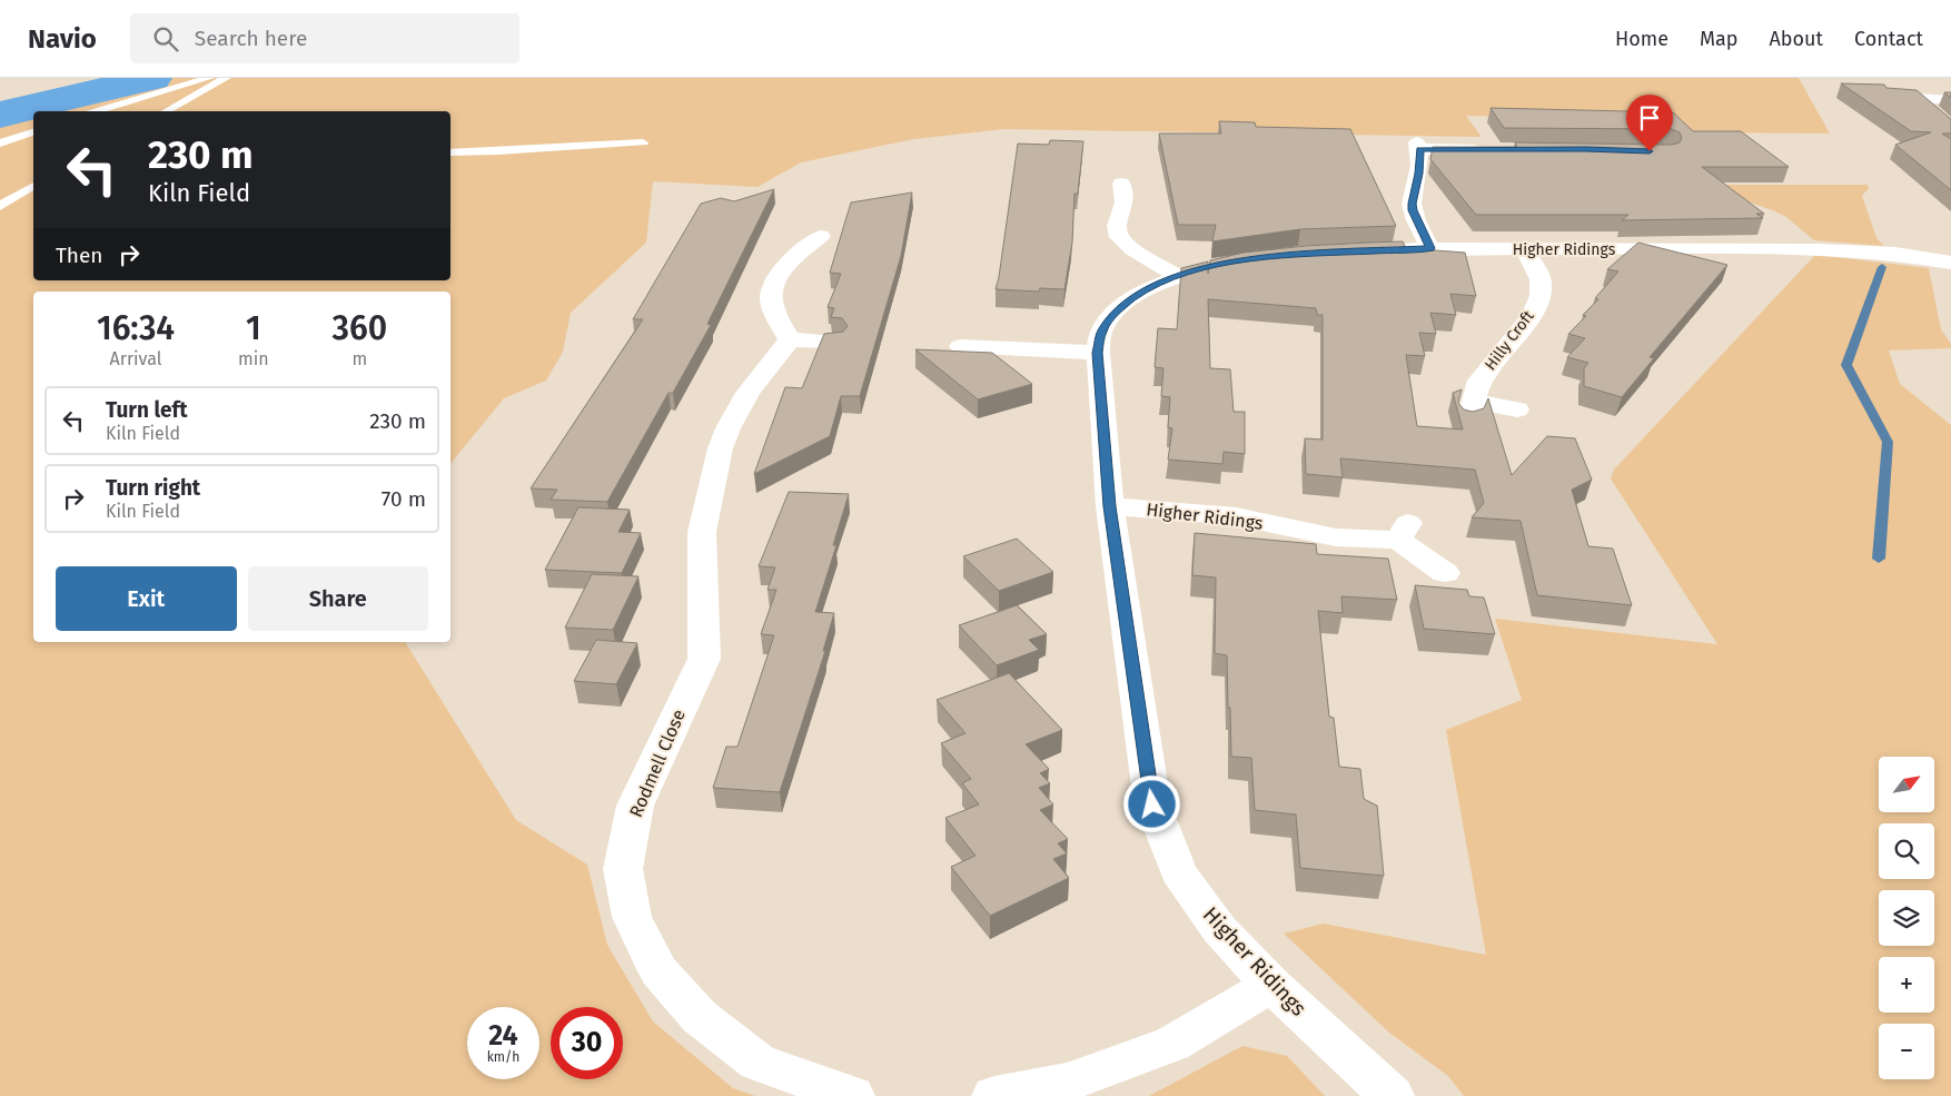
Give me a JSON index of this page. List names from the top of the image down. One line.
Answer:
{"streets":{"street":["Higher Ridings","Hilly Croft","Rodmell Close"]},"crossings":[["Higher Ridings","Hilly Croft"]],"north":"top right","page":{"header":"Navio","search":"Search here","nav":["Home","Map","About","Contact"],"turn":["230 m","Kiln Field"],"then":"Then","eta":["16:34","Arrival","1","min","360","m"],"list":[{"name":"Turn left","note":"Kiln Field","value":"230 m"},{"name":"Turn right","note":"Kiln Field","value":"70 m"}],"buttons":["Exit","Share"],"map_buttons":["+","−"],"speed":"24 km/h","limit":"30"}}
